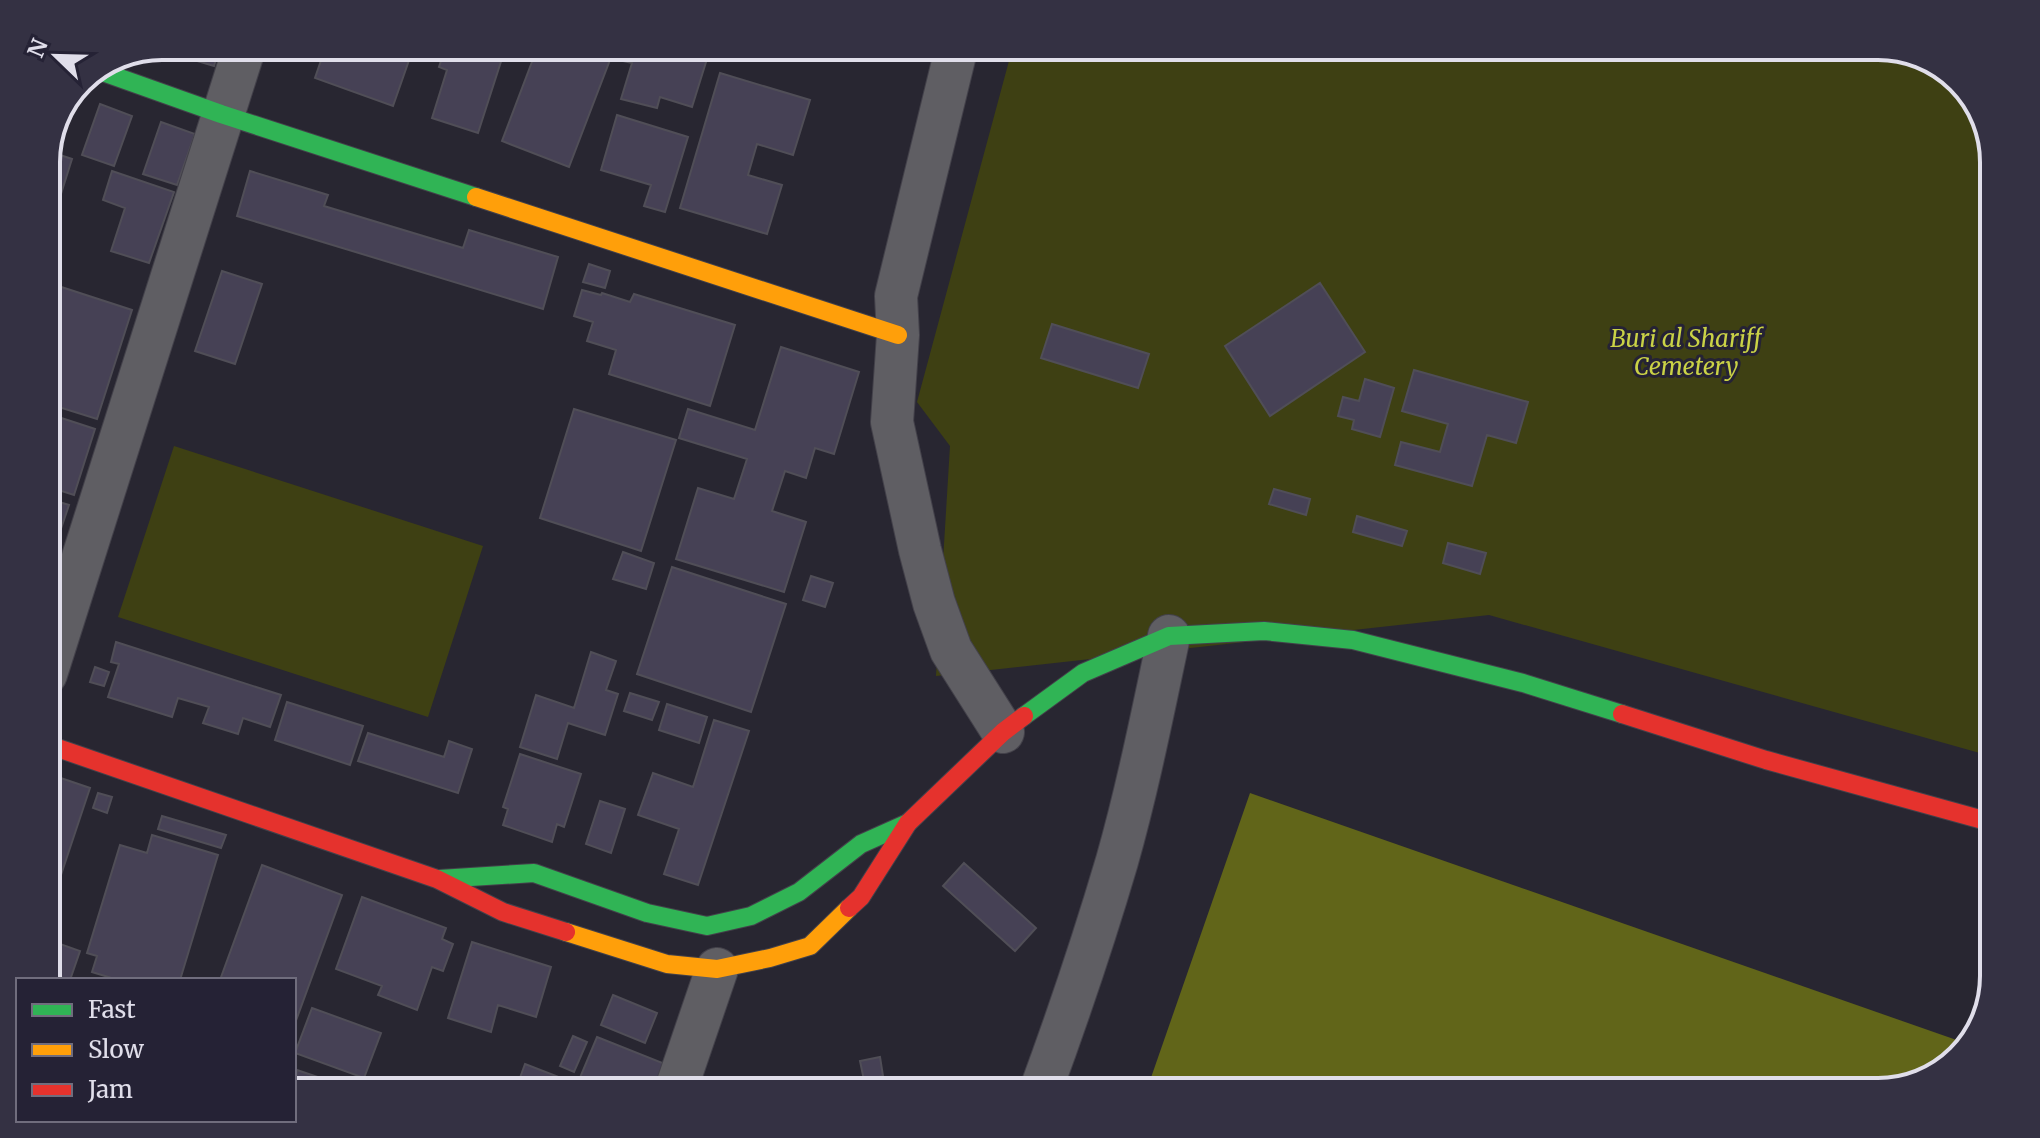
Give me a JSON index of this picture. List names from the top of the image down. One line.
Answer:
{"parks":["Buri al Shariff Cemetery"],"legend":["Fast","Slow","Jam"],"north":"top left"}
